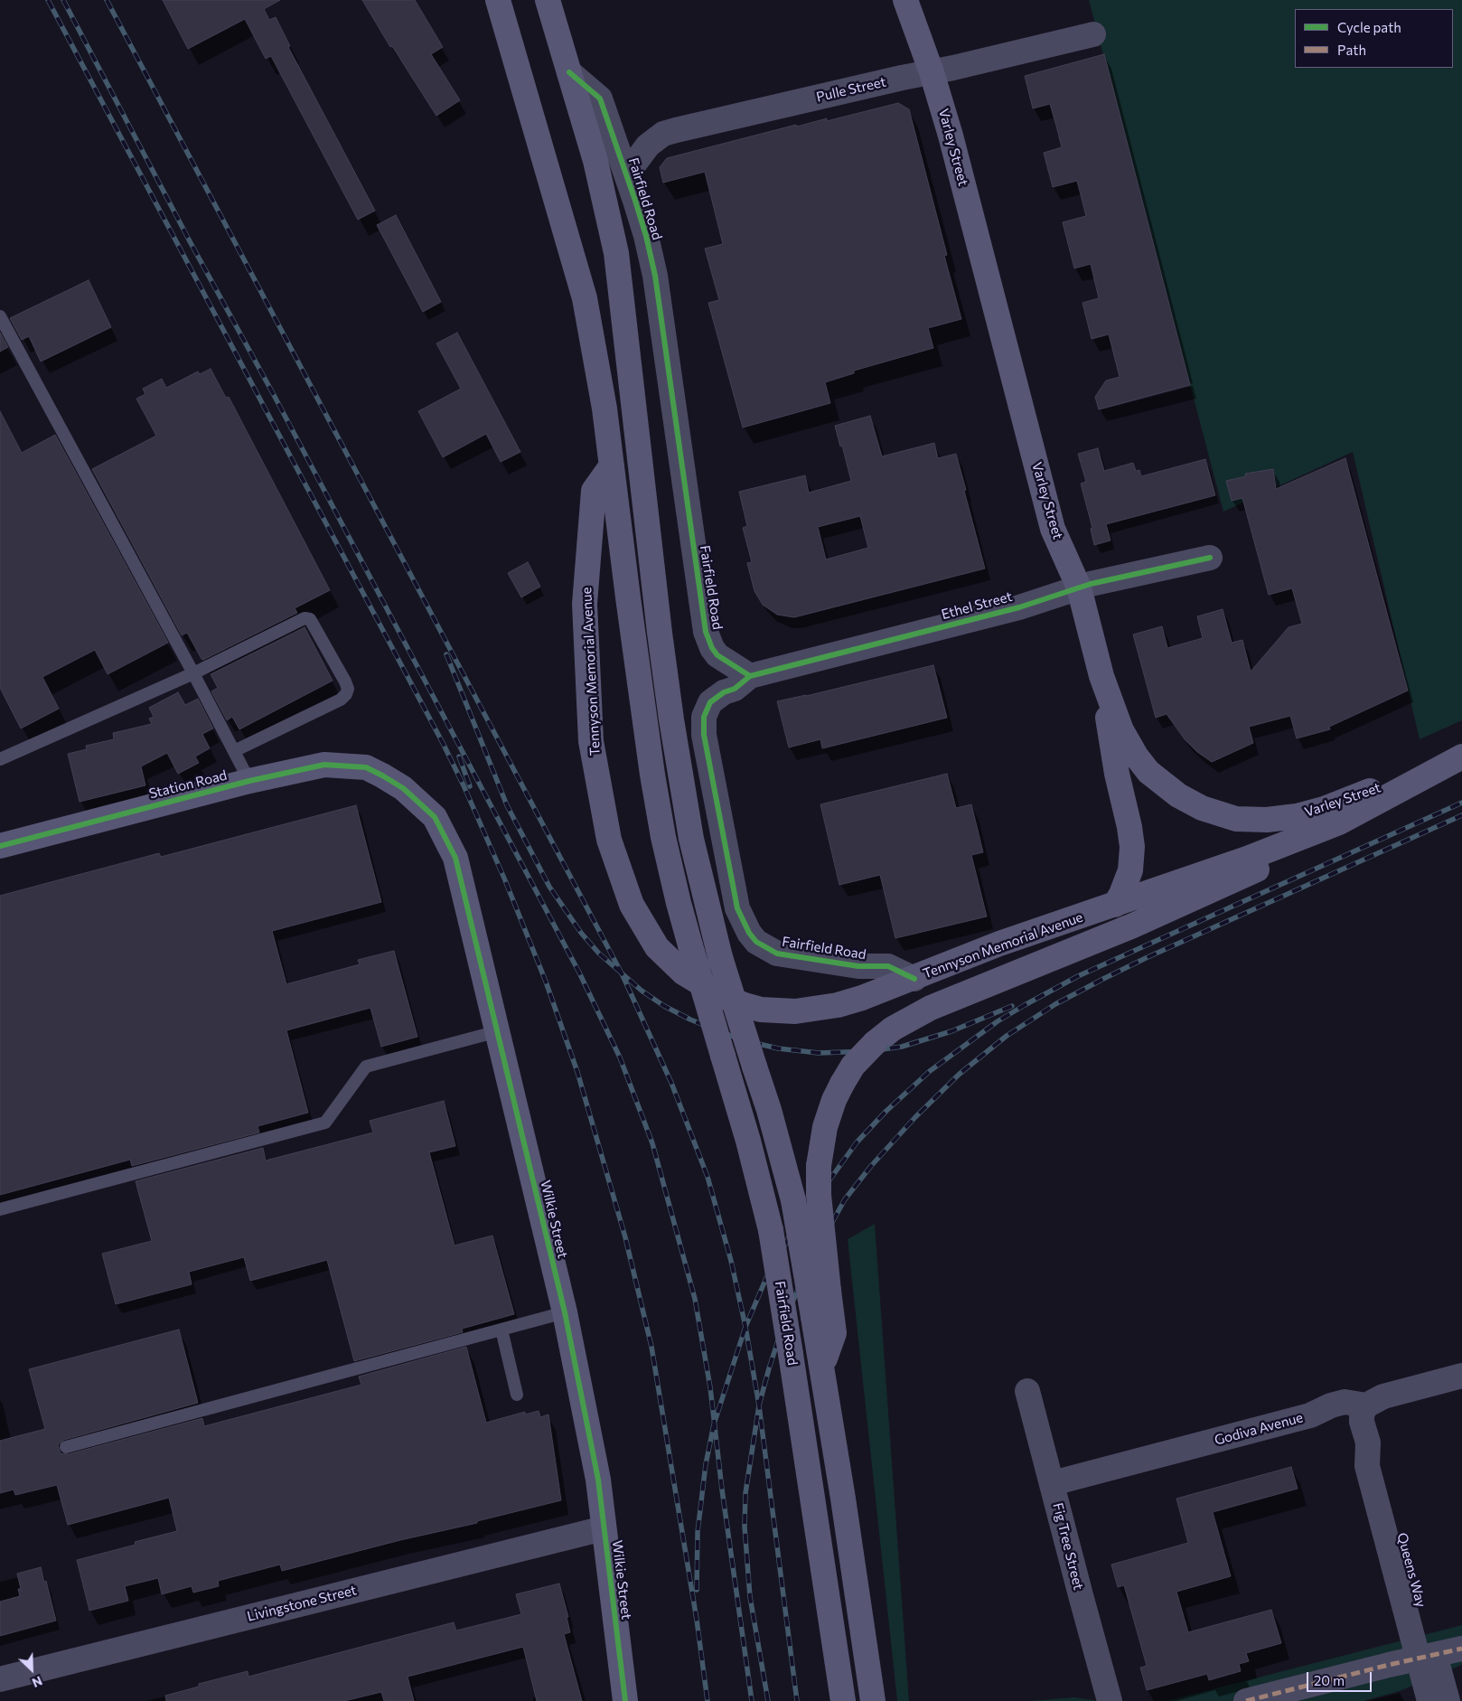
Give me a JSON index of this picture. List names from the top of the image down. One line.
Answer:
{"streets":{"main road":["Varley Street","Fairfield Road","Tennyson Memorial Avenue","Station Road","Wilkie Street"],"street":["Pulle Street","Ethel Street","Godiva Avenue","Fig Tree Street","Queens Way","Livingstone Street"]},"crossings":[["Pulle Street","Varley Street"],["Pulle Street","Fairfield Road"],["Varley Street","Ethel Street"],["Varley Street","Tennyson Memorial Avenue"],["Fairfield Road","Ethel Street"],["Fairfield Road","Tennyson Memorial Avenue"],["Station Road","Wilkie Street"],["Wilkie Street","Livingstone Street"],["Godiva Avenue","Fig Tree Street"],["Godiva Avenue","Queens Way"]],"legend":["Cycle path","Path"],"scale_bar":"20 m","north":"bottom right"}
